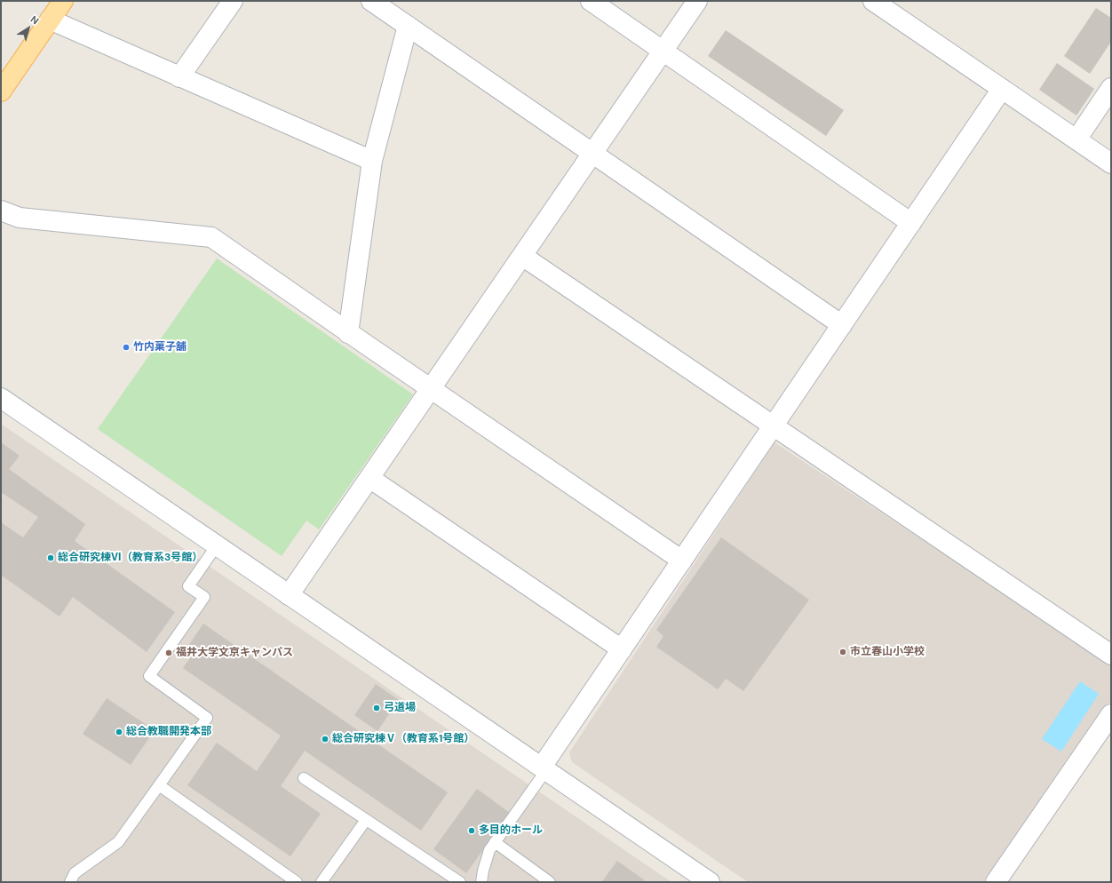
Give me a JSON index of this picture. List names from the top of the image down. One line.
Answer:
{"places":["竹内菓子舗","総合研究棟Ⅵ（教育系3号館）","市立春山小学校","福井大学文京キャンパス","弓道場","総合教職開発本部","総合研究棟Ⅴ（教育系1号館）","多目的ホール"],"north":"top right"}
